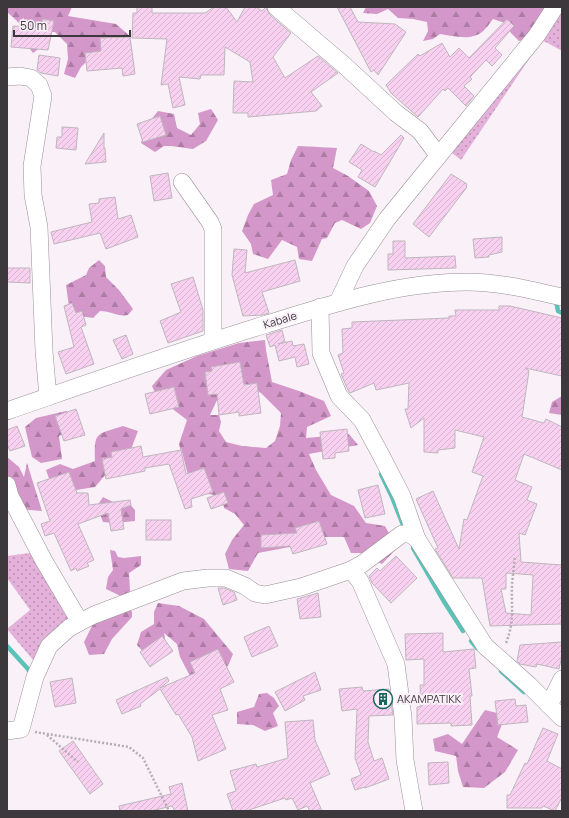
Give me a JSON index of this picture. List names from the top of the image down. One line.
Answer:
{"streets":{"street":["Kabale"]},"places":{"building":["AKAMPATIKK"]},"scale_bar":"50 m"}
